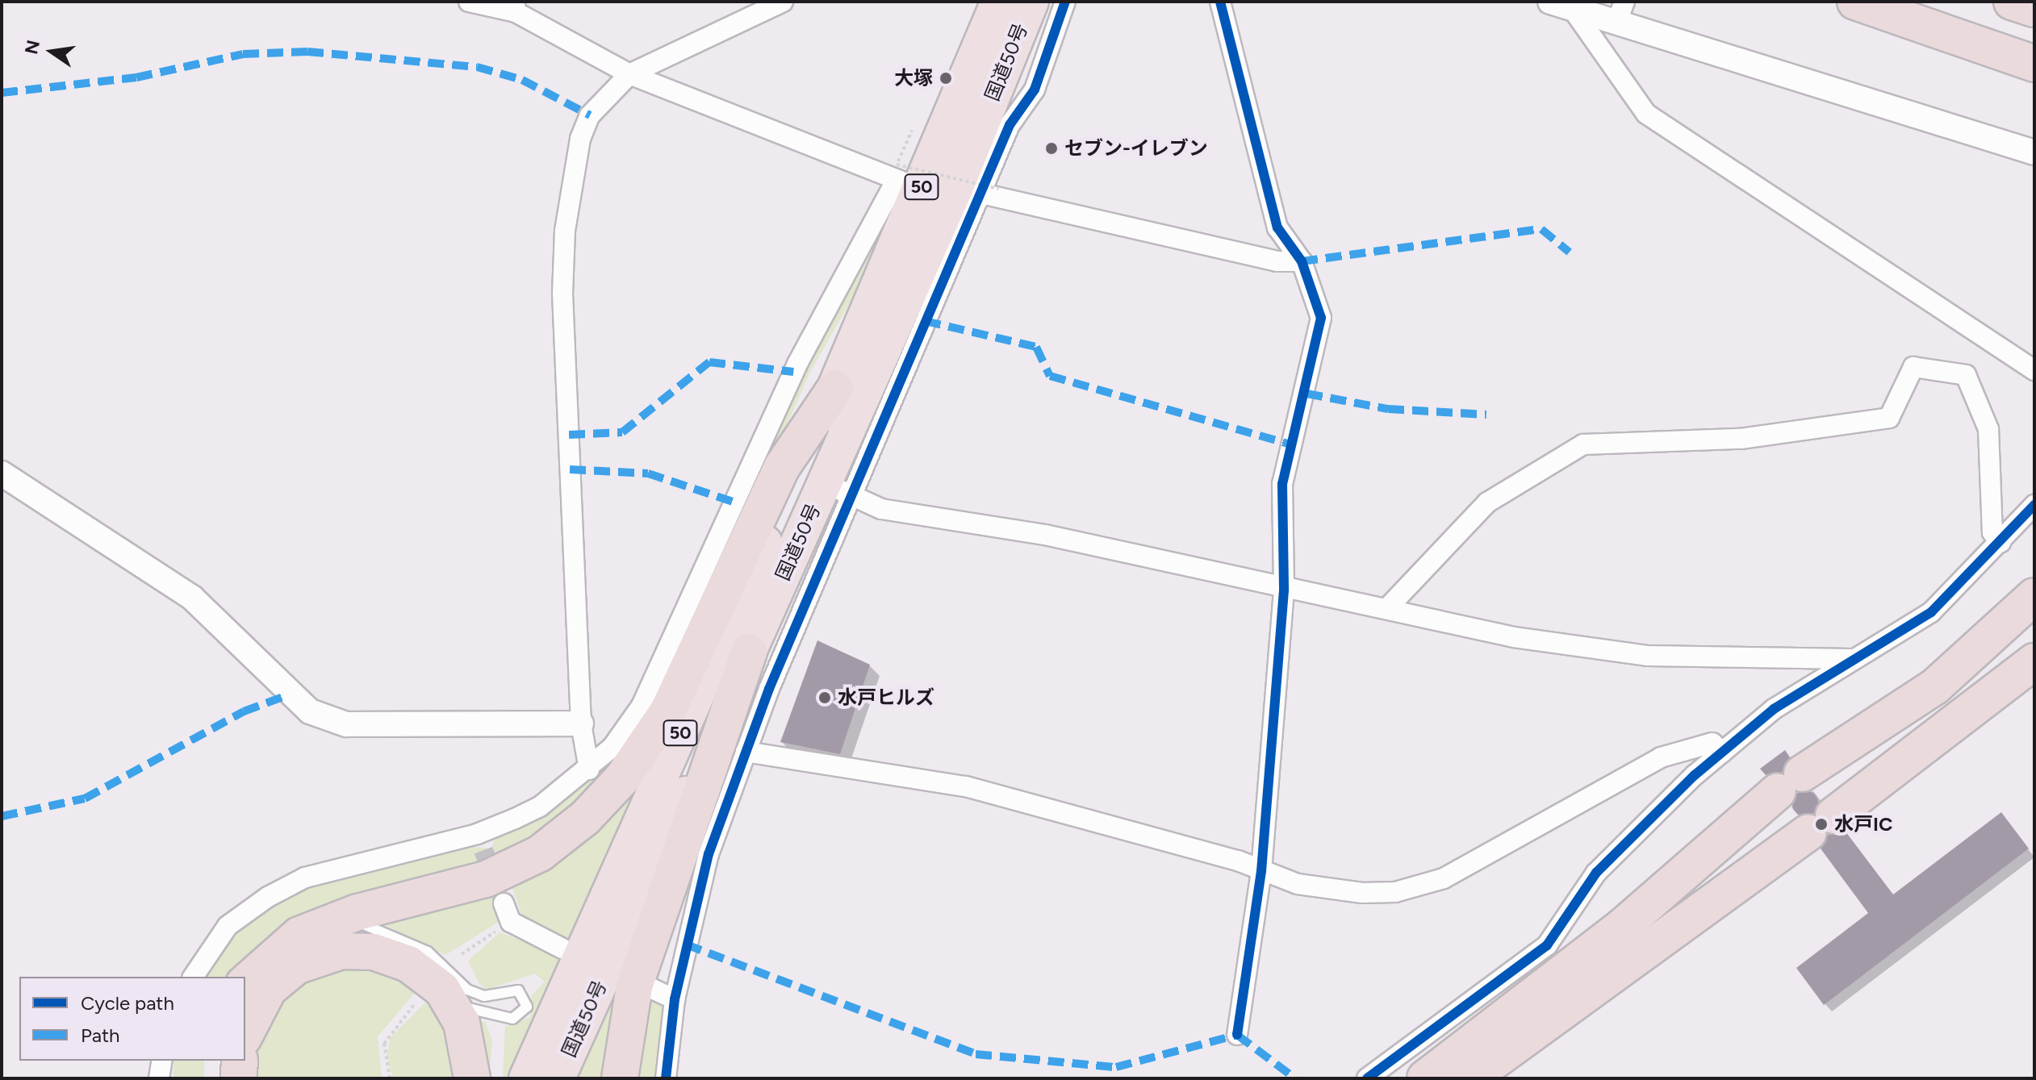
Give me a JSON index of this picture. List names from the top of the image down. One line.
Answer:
{"streets":{"highway":["国道50号","50"]},"places":["大塚","セブン-イレブン","水戸ヒルズ","水戸IC"],"legend":["Cycle path","Path"],"north":"left"}
